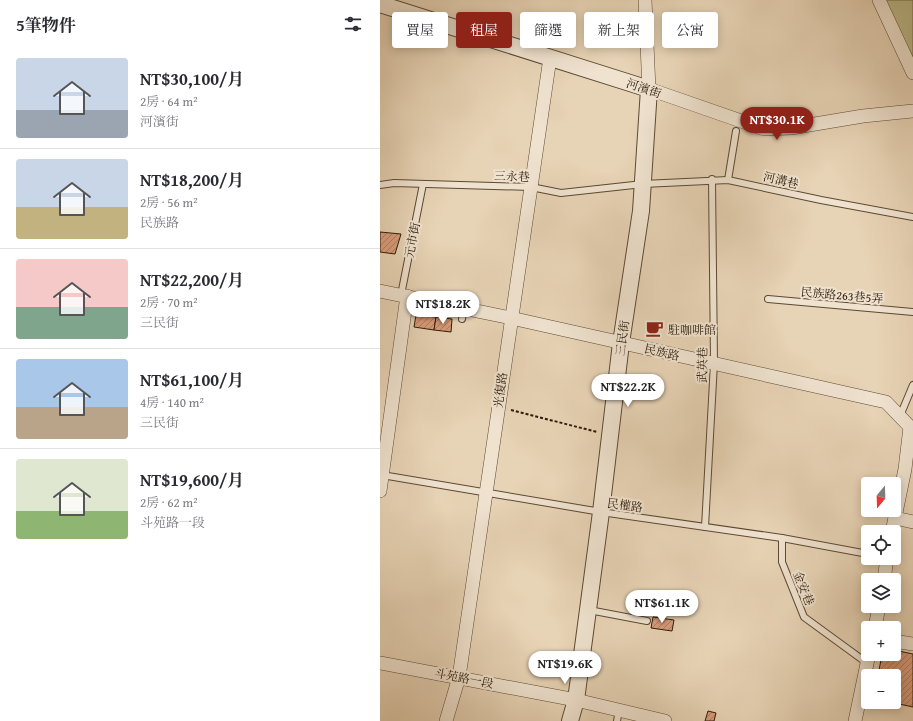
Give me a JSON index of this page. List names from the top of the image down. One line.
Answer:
{"streets":{"street":["河濱街","元市街","三民街","民族路","光復路","斗苑路一段"],"lane":["三永巷","河溝巷","民族路263巷5弄","武英巷","民權路","金安巷"]},"crossings":[["河濱街","三民街"],["河濱街","光復路"],["三永巷","河溝巷"],["三永巷","元市街"],["三永巷","三民街"],["三永巷","光復路"],["河溝巷","三民街"],["河溝巷","武英巷"],["元市街","民族路"],["元市街","民權路"],["三民街","民族路"],["三民街","民權路"],["三民街","斗苑路一段"],["民族路","武英巷"],["民族路","光復路"],["武英巷","民權路"],["光復路","民權路"],["光復路","斗苑路一段"],["民權路","金安巷"]],"places":{"cafe":["駐咖啡館"]},"north":"bottom","page":{"heading":"5筆物件","chip":["買屋","租屋","篩選","新上架","公寓"],"list":[{"name":"NT$30,100/月","note":"2房 · 64 m² · 河濱街"},{"name":"NT$18,200/月","note":"2房 · 56 m² · 民族路"},{"name":"NT$22,200/月","note":"2房 · 70 m² · 三民街"},{"name":"NT$61,100/月","note":"4房 · 140 m² · 三民街"},{"name":"NT$19,600/月","note":"2房 · 62 m² · 斗苑路一段"}],"price":["NT$30.1K","NT$18.2K","NT$22.2K","NT$61.1K","NT$19.6K"],"map_buttons":["+","−"]}}
